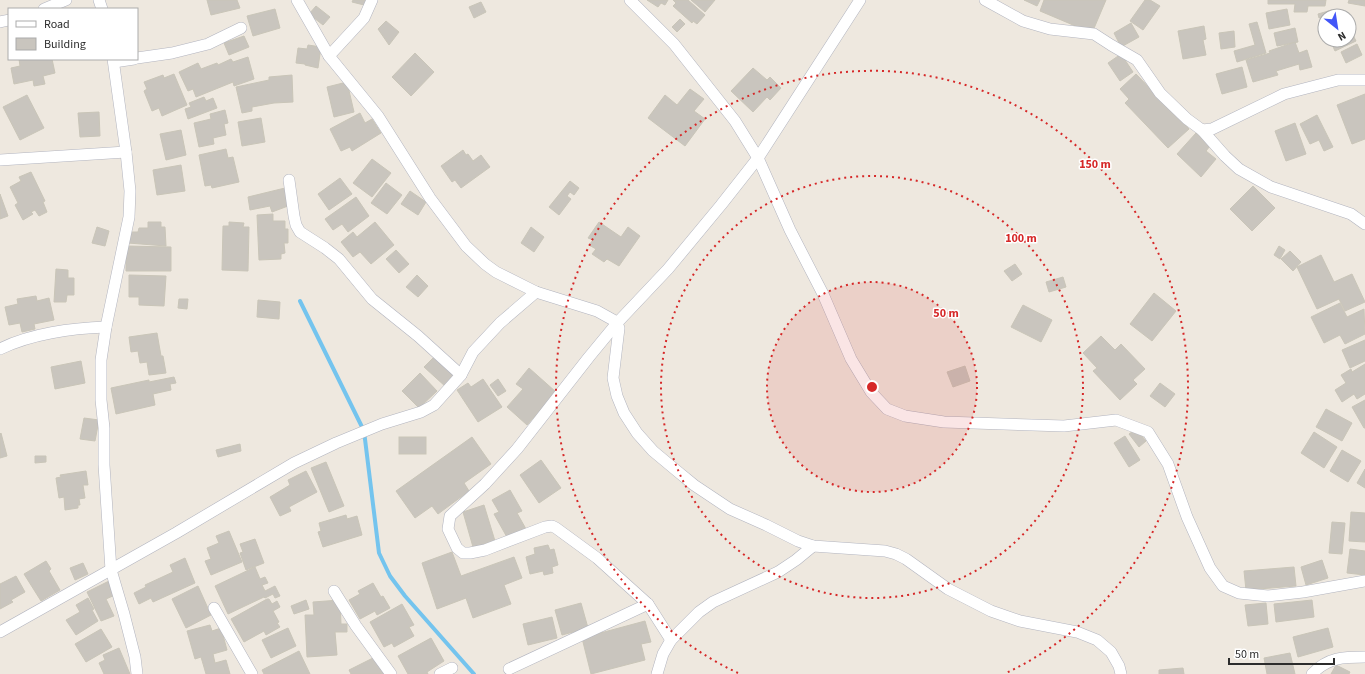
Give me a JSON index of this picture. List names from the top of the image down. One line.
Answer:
{"legend":["Road","Building"],"scale_bar":"50 m","north":"bottom right","rings":["150 m","100 m","50 m"]}
